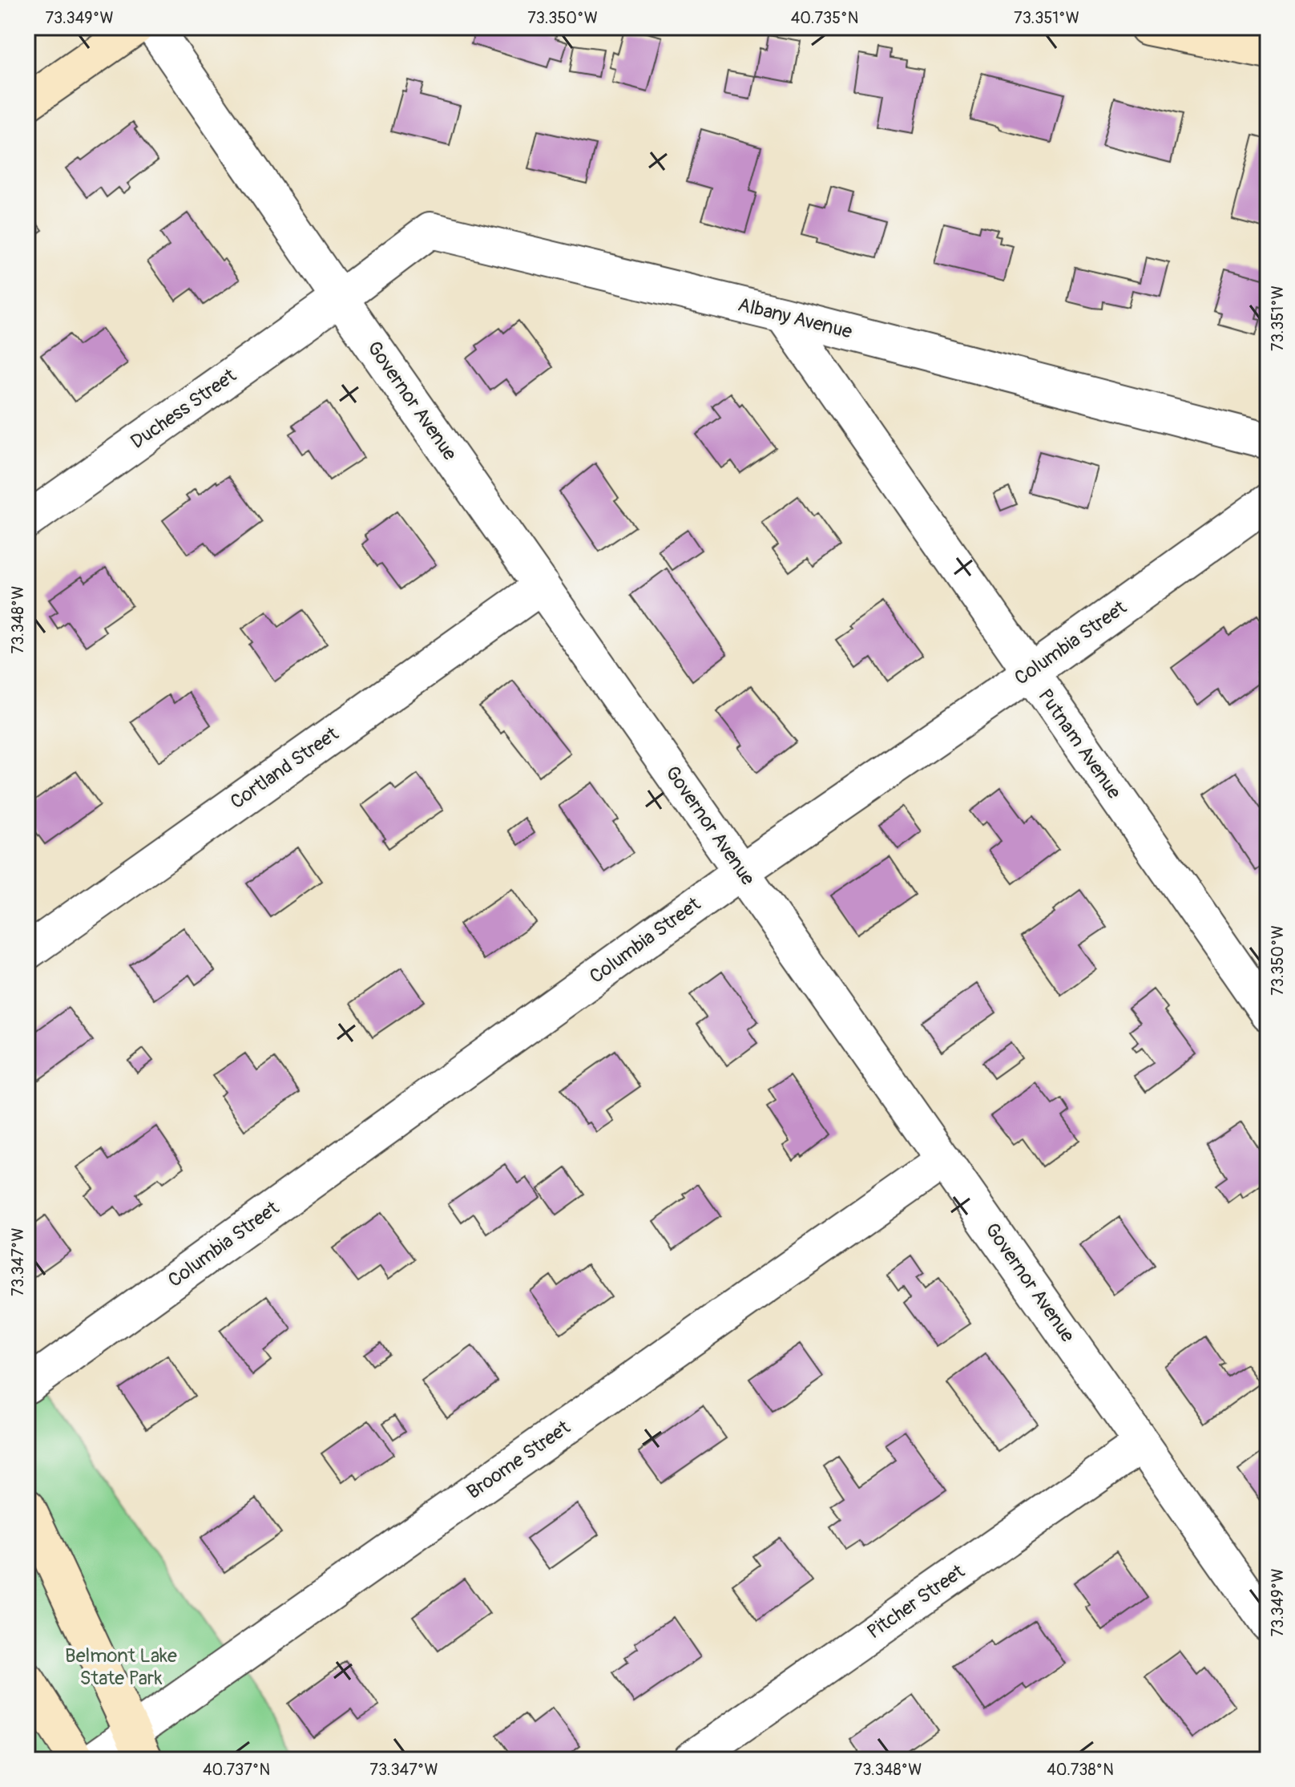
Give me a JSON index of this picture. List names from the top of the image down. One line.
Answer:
{"streets":{"street":["Albany Avenue","Governor Avenue","Duchess Street","Columbia Street","Putnam Avenue","Cortland Street","Broome Street","Pitcher Street"]},"crossings":[["Albany Avenue","Governor Avenue"],["Albany Avenue","Duchess Street"],["Albany Avenue","Putnam Avenue"],["Governor Avenue","Duchess Street"],["Governor Avenue","Columbia Street"],["Governor Avenue","Cortland Street"],["Governor Avenue","Broome Street"],["Governor Avenue","Pitcher Street"],["Columbia Street","Putnam Avenue"]],"parks":["Belmont Lake State Park"],"coordinates":["73.349°W","73.350°W","40.735°N","73.351°W","73.348°W","73.347°W","40.737°N","40.738°N"]}
